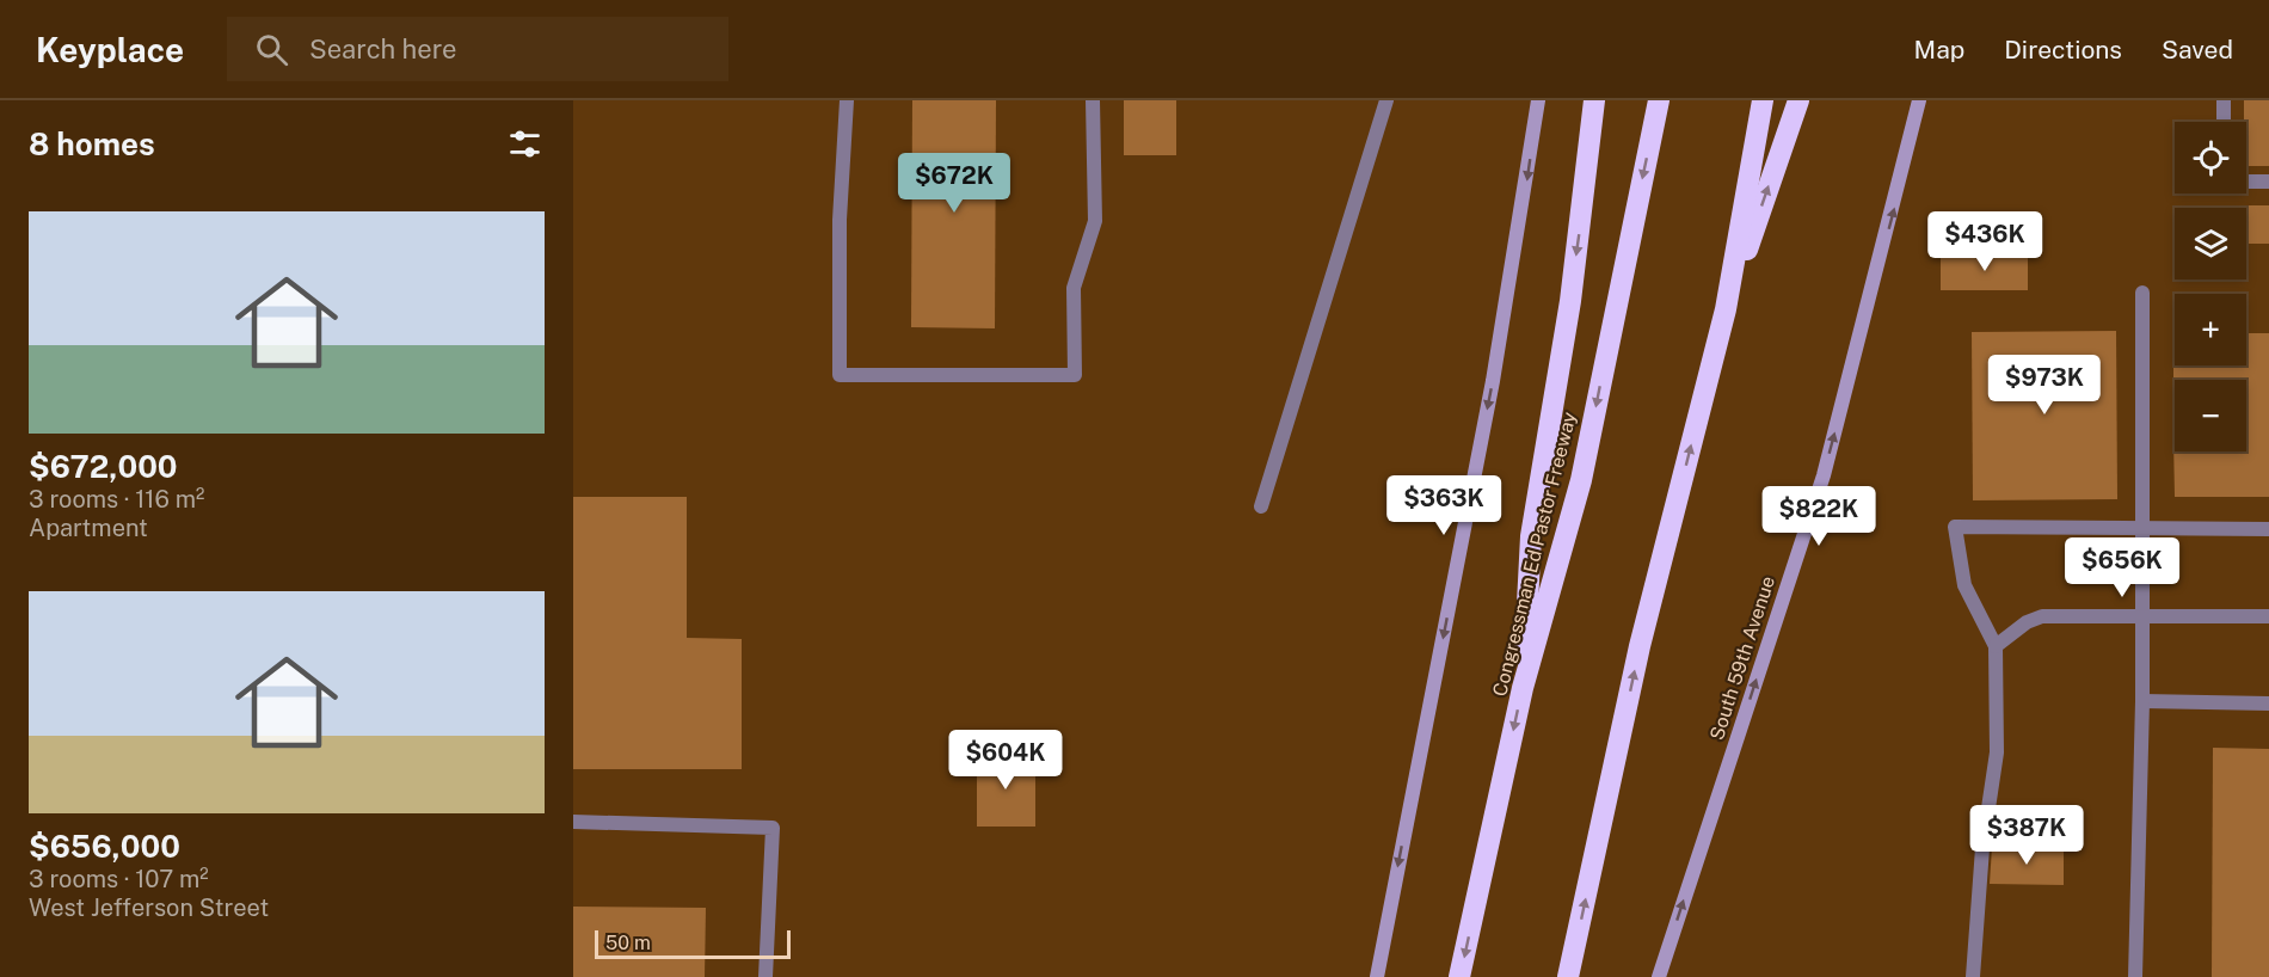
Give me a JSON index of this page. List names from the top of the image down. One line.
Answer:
{"streets":{"highway":["Congressman Ed Pastor Freeway"],"main road":["South 59th Avenue"]},"one_way":["South 59th Avenue"],"scale_bar":"50 m","page":{"header":"Keyplace","search":"Search here","nav":["Map","Directions","Saved"],"heading":"8 homes","map_buttons":["+","−"],"price":["$672K","$436K","$973K","$363K","$822K","$656K","$604K","$387K"],"list":[{"name":"$672,000","note":"3 rooms · 116 m² · Apartment"},{"name":"$656,000","note":"3 rooms · 107 m² · West Jefferson Street"}],"scale":"50 m"}}
